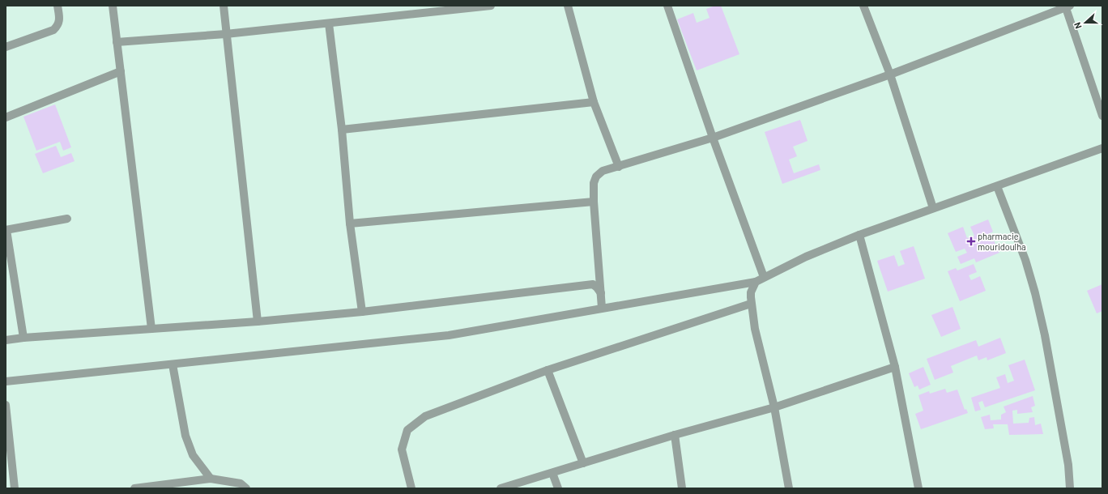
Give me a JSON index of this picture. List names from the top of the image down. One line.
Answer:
{"places":{"health":["pharmacie mouridoulha"]},"north":"left"}
